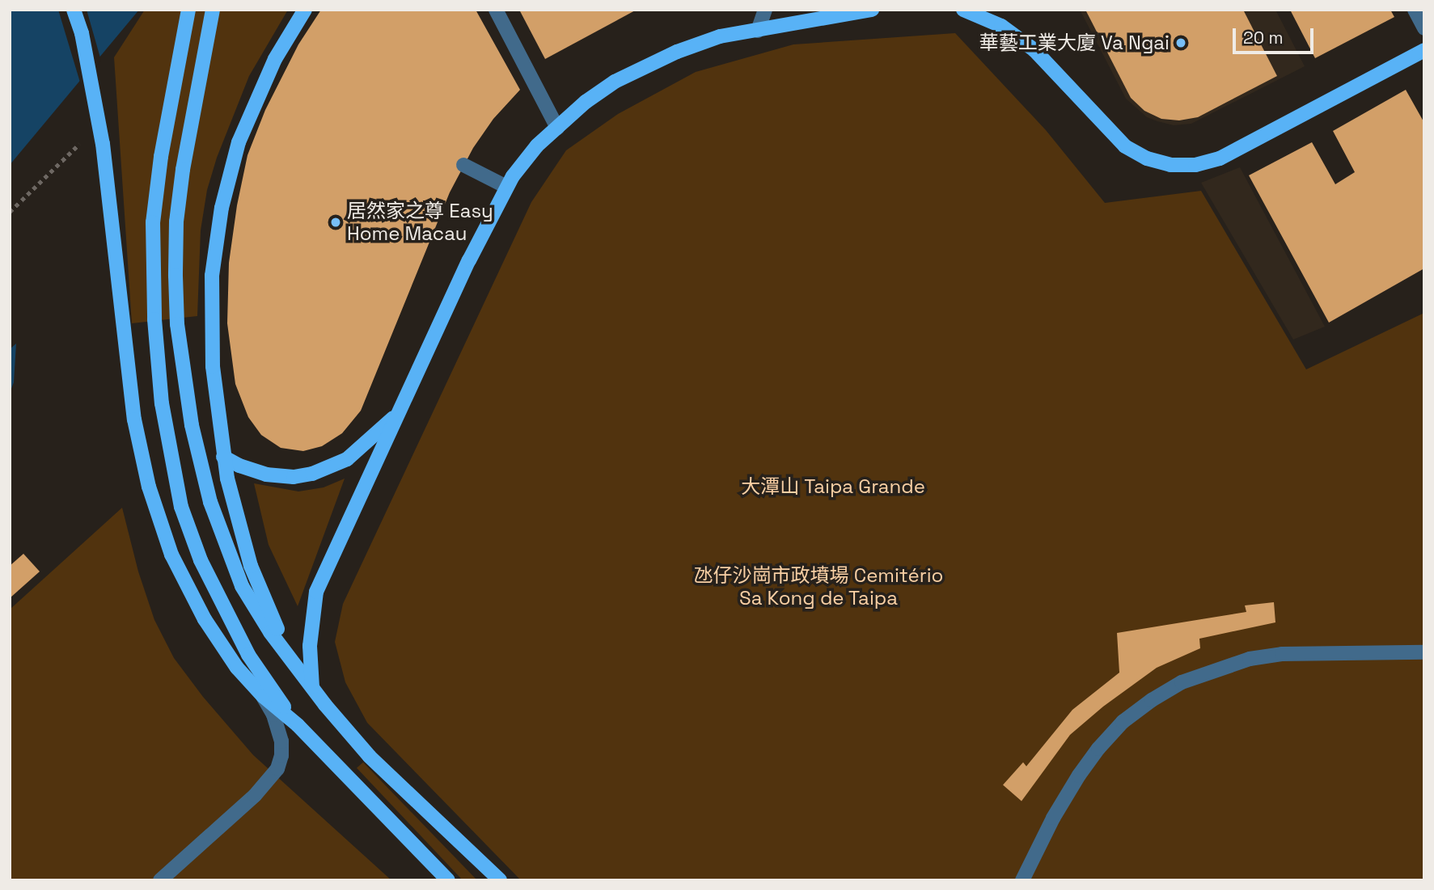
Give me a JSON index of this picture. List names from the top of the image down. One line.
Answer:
{"parks":["大潭山 Taipa Grande","氹仔沙崗市政墳場 Cemitério Sa Kong de Taipa"],"places":["華藝工業大廈 Va Ngai","居然家之尊 Easy Home Macau"],"scale_bar":"20 m"}
